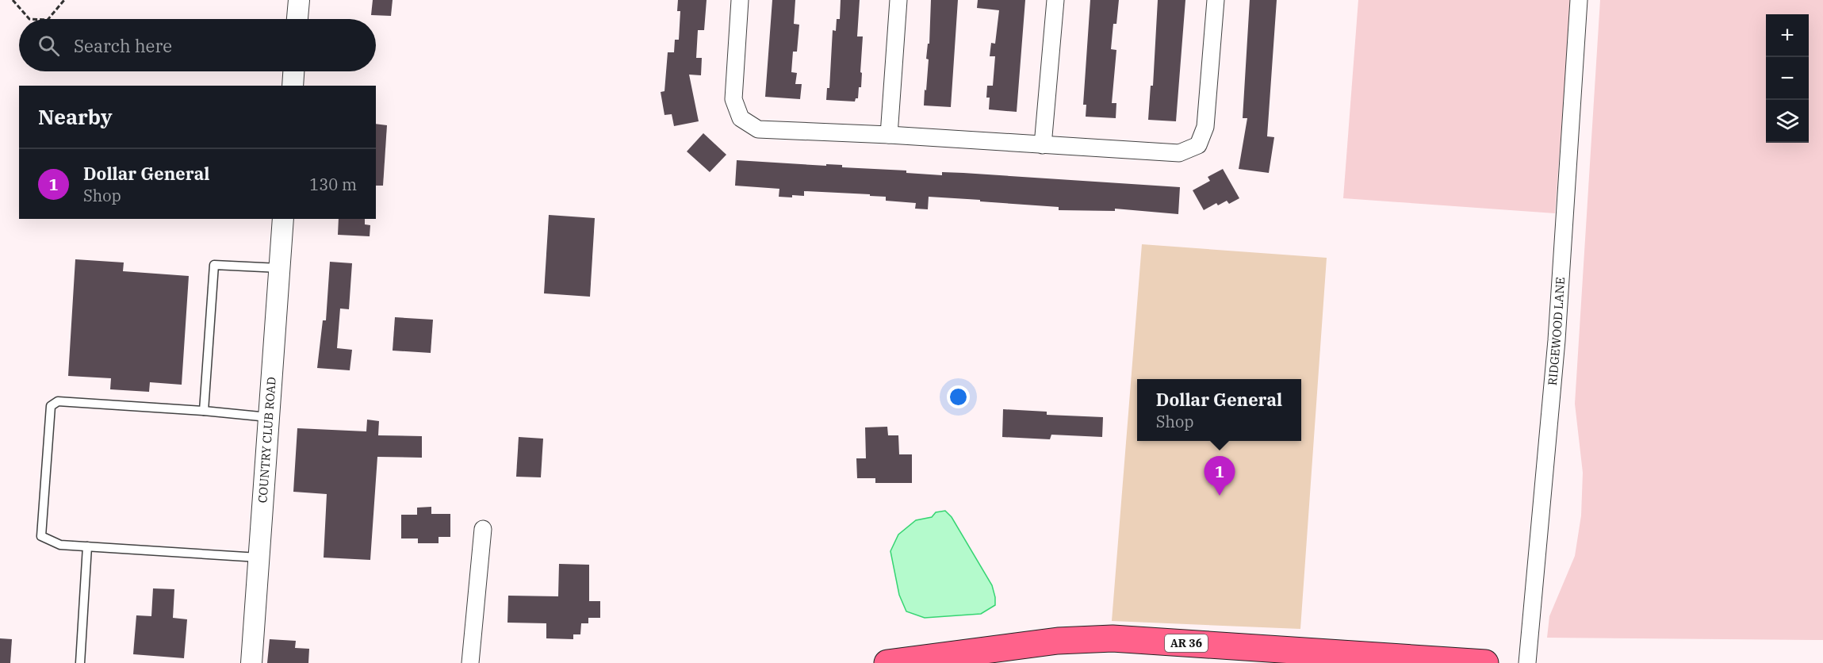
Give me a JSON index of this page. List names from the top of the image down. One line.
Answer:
{"streets":{"main road":["AR 36"],"street":["RIDGEWOOD LANE","COUNTRY CLUB ROAD"]},"page":{"map_buttons":["+","−"],"search":"Search here","heading":"Nearby","list":[{"mark":"1","name":"Dollar General","note":"Shop","value":"130 m"}],"popup":["Dollar General","Shop"],"pins":"1"}}
